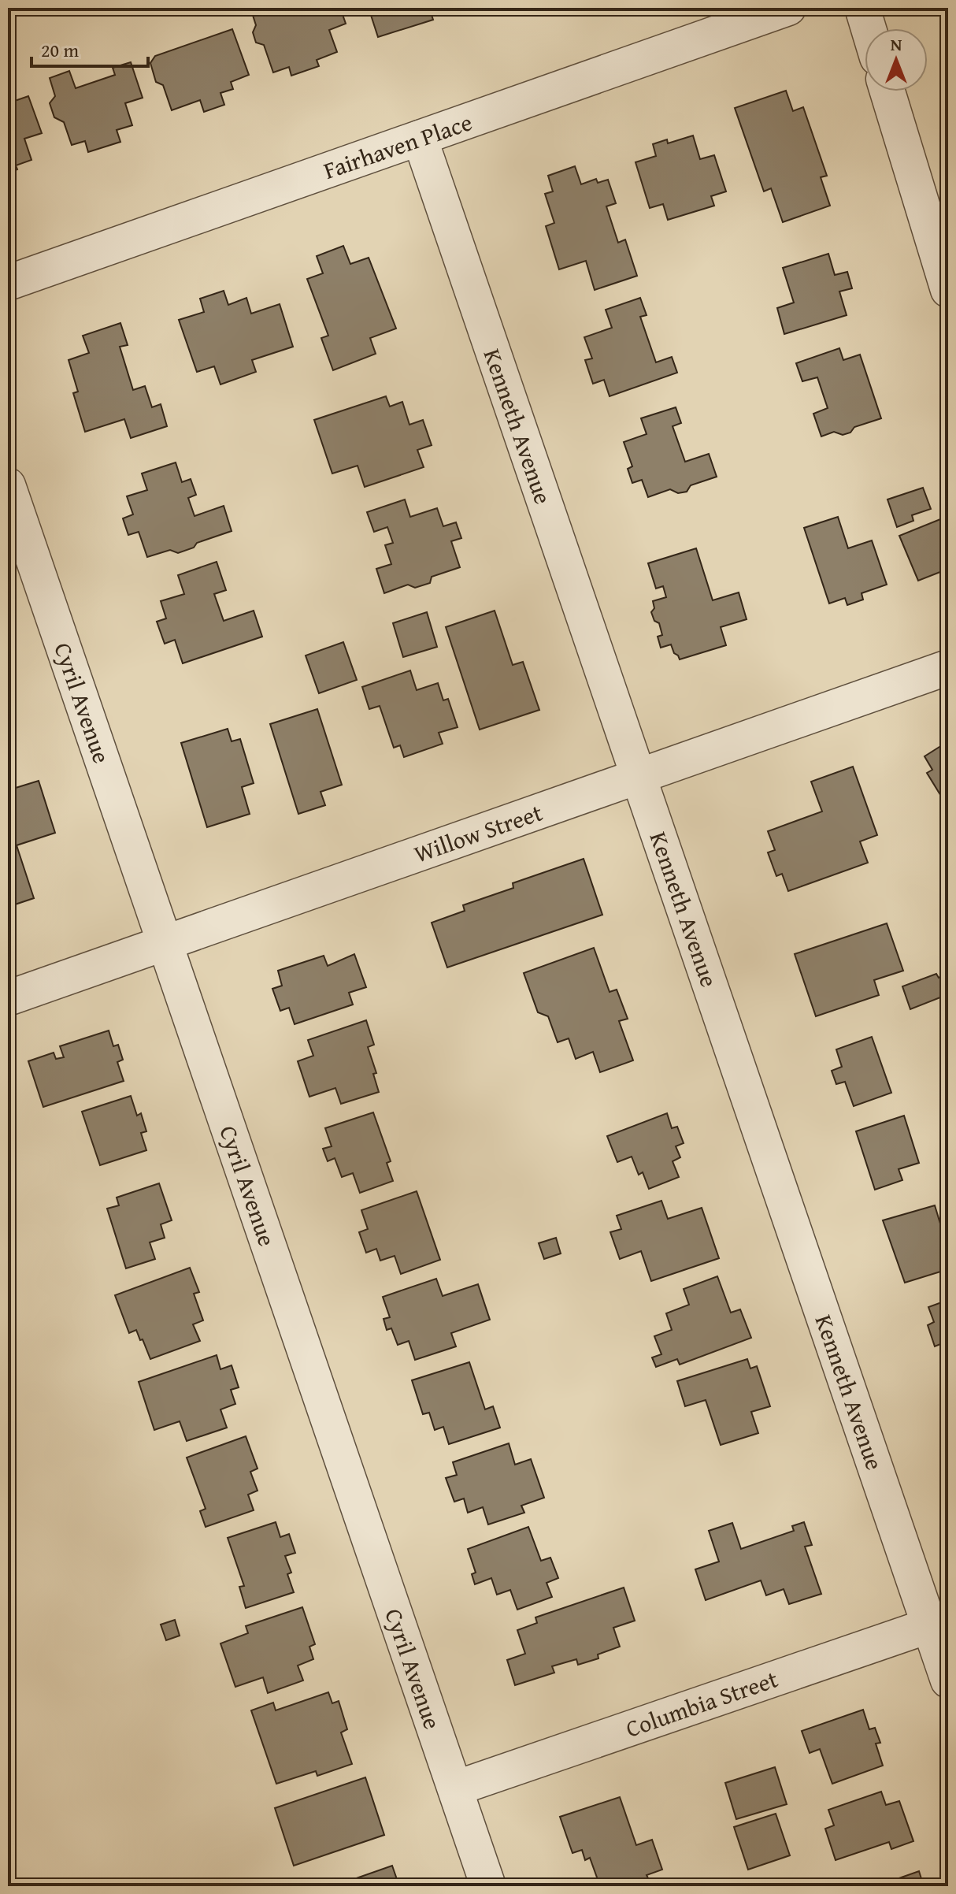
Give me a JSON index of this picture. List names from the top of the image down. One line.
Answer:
{"streets":{"street":["Fairhaven Place","Kenneth Avenue","Cyril Avenue","Willow Street","Columbia Street"]},"crossings":[["Fairhaven Place","Kenneth Avenue"],["Kenneth Avenue","Willow Street"],["Kenneth Avenue","Columbia Street"],["Cyril Avenue","Willow Street"],["Cyril Avenue","Columbia Street"]],"scale_bar":"20 m","north":"top"}
